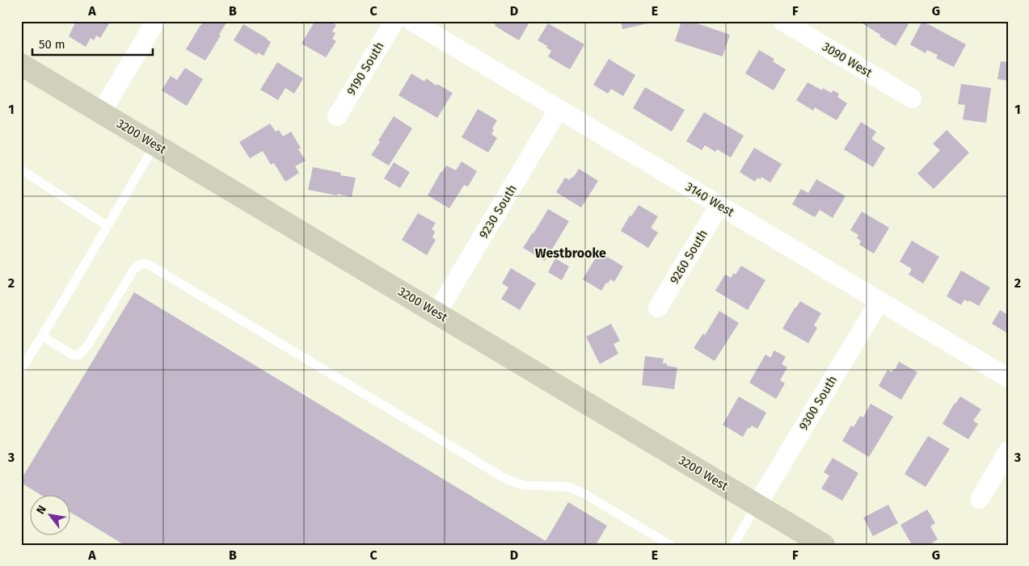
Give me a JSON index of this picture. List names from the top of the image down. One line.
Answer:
{"streets":{"street":["3090 West","9190 South","3200 West","3140 West","9230 South","9260 South","9300 South"]},"crossings":[["3200 West","9230 South"],["3200 West","9300 South"],["3140 West","9230 South"],["3140 West","9260 South"],["3140 West","9300 South"]],"districts":["Westbrooke"],"scale_bar":"50 m","north":"top left","grid":{"columns":["A","B","C","D","E","F","G"],"rows":["1","2","3"]}}
